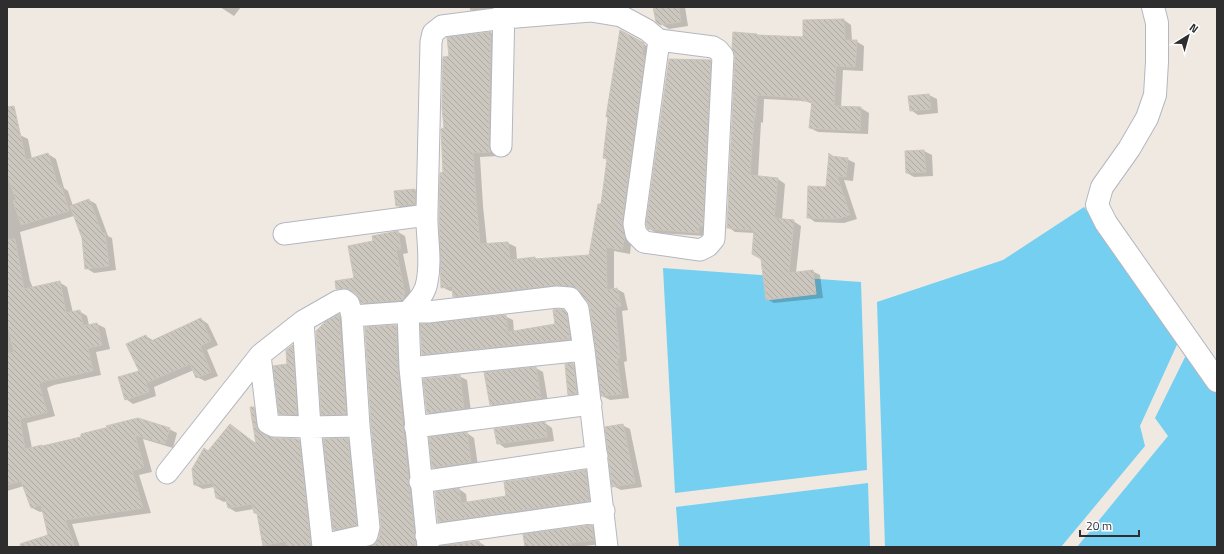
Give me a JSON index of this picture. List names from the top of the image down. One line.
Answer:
{"scale_bar":"20 m","north":"top right"}
